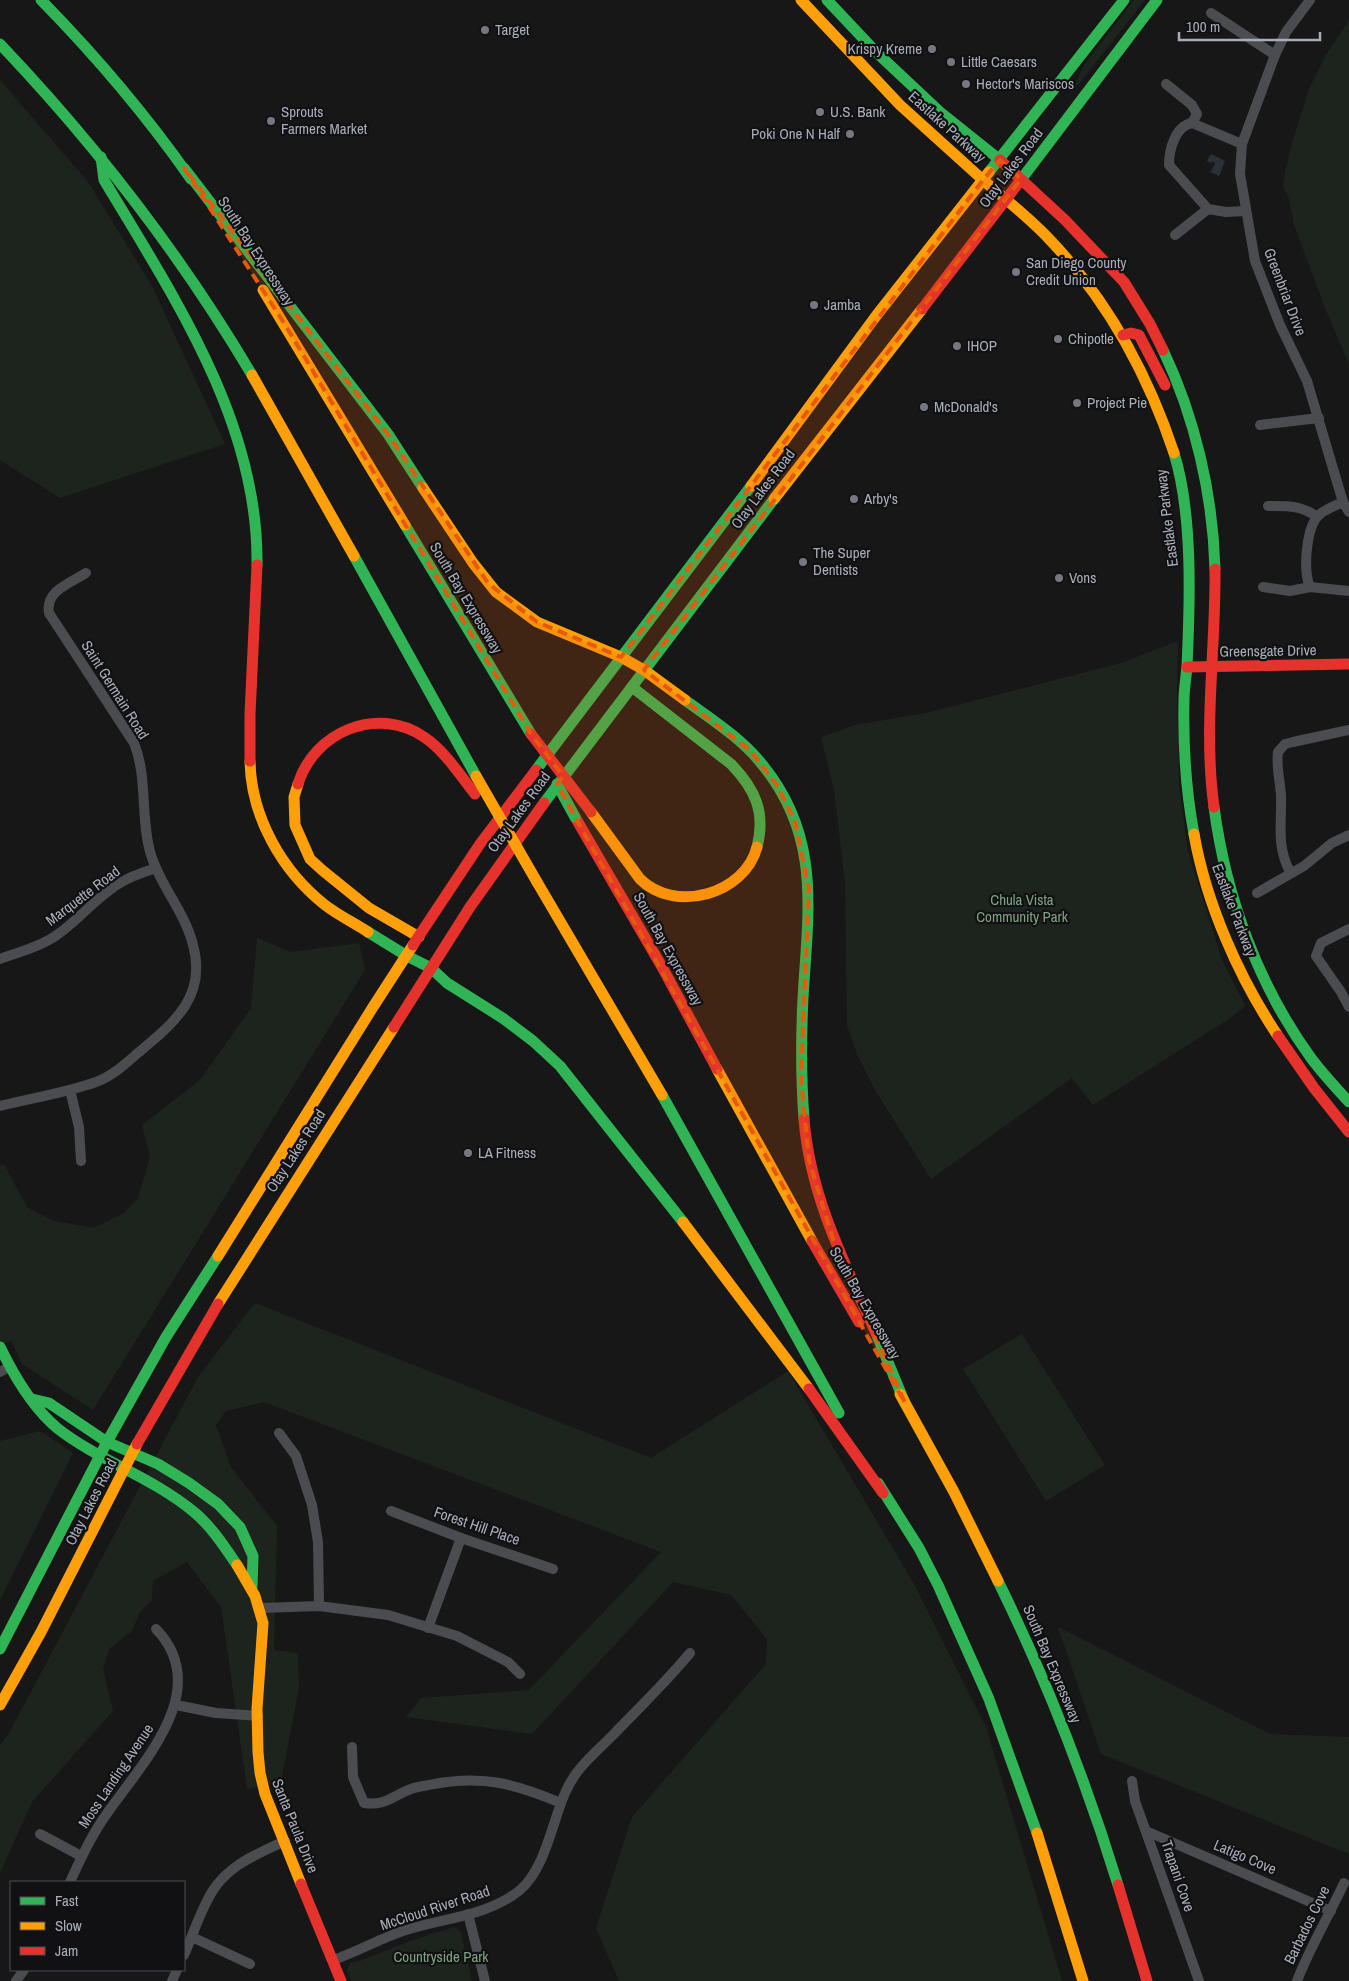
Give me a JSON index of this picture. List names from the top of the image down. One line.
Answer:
{"streets":{"main road":["Eastlake Parkway","Otay Lakes Road","South Bay Expressway","Greensgate Drive","Santa Paula Drive"],"street":["Greenbriar Drive","Saint Germain Road","Marquette Road","Forest Hill Place","Moss Landing Avenue","Latigo Cove","Trapani Cove","McCloud River Road","Barbados Cove"]},"crossings":[["Eastlake Parkway","Otay Lakes Road"],["Eastlake Parkway","Greensgate Drive"],["Otay Lakes Road","Santa Paula Drive"],["Saint Germain Road","Marquette Road"],["Santa Paula Drive","McCloud River Road"],["Latigo Cove","Trapani Cove"],["Latigo Cove","Barbados Cove"]],"parks":["Chula Vista Community Park","Countryside Park"],"places":["Target","Krispy Kreme","Little Caesars","Hector's Mariscos","U.S. Bank","Sprouts Farmers Market","Poki One N Half","San Diego County Credit Union","Jamba","Chipotle","IHOP","Project Pie","McDonald's","Arby's","The Super Dentists","Vons","LA Fitness"],"legend":["Fast","Slow","Jam"],"scale_bar":"100 m"}
